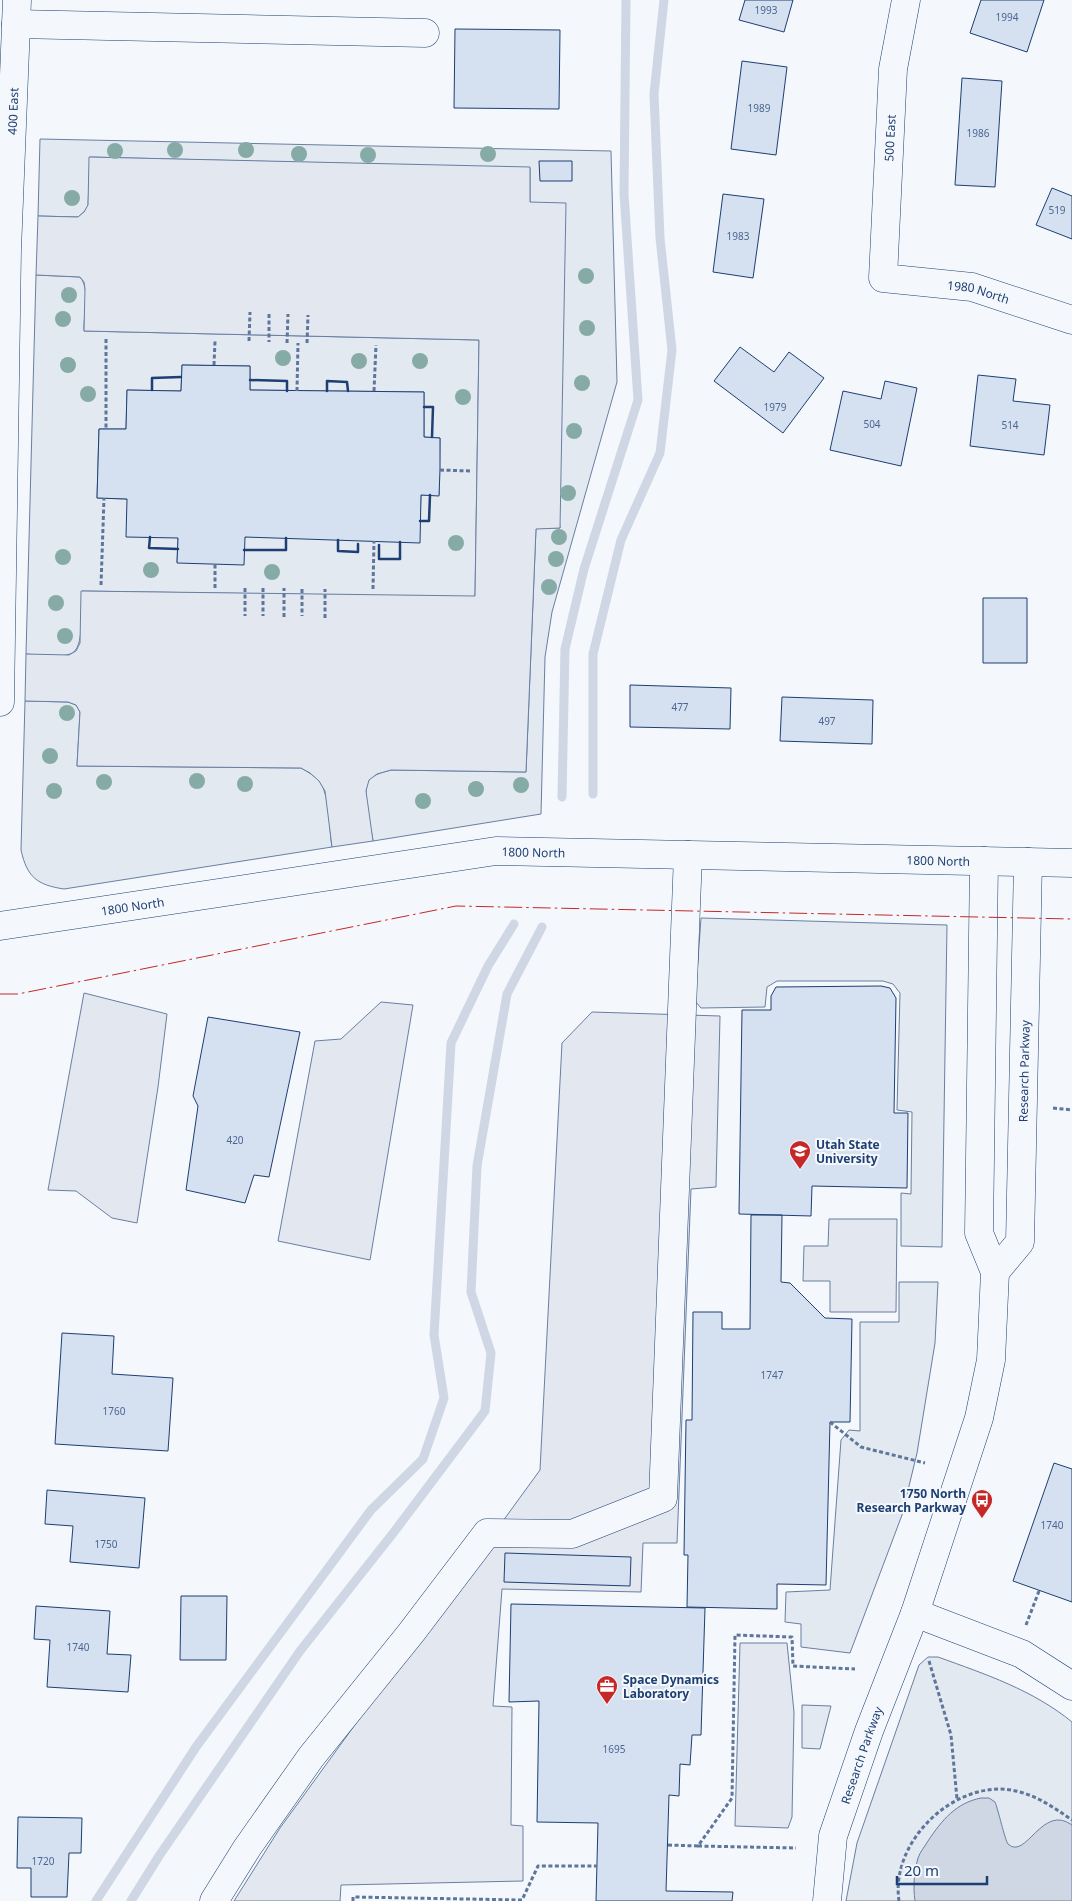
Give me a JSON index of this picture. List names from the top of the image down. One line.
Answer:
{"streets":{"street":["400 East","500 East","1980 North","1800 North","Research Parkway"]},"crossings":[["500 East","1980 North"],["1800 North","Research Parkway"]],"places":{"school or university":["Utah State University"],"bus stop":["1750 North Research Parkway"],"office":["Space Dynamics Laboratory"]},"house_numbers":["1993","1994","1989","1986","519","1983","1979","504","514","477","497","420","1747","1760","1740","1750","1740","1695","1720"],"scale_bar":"20 m"}
